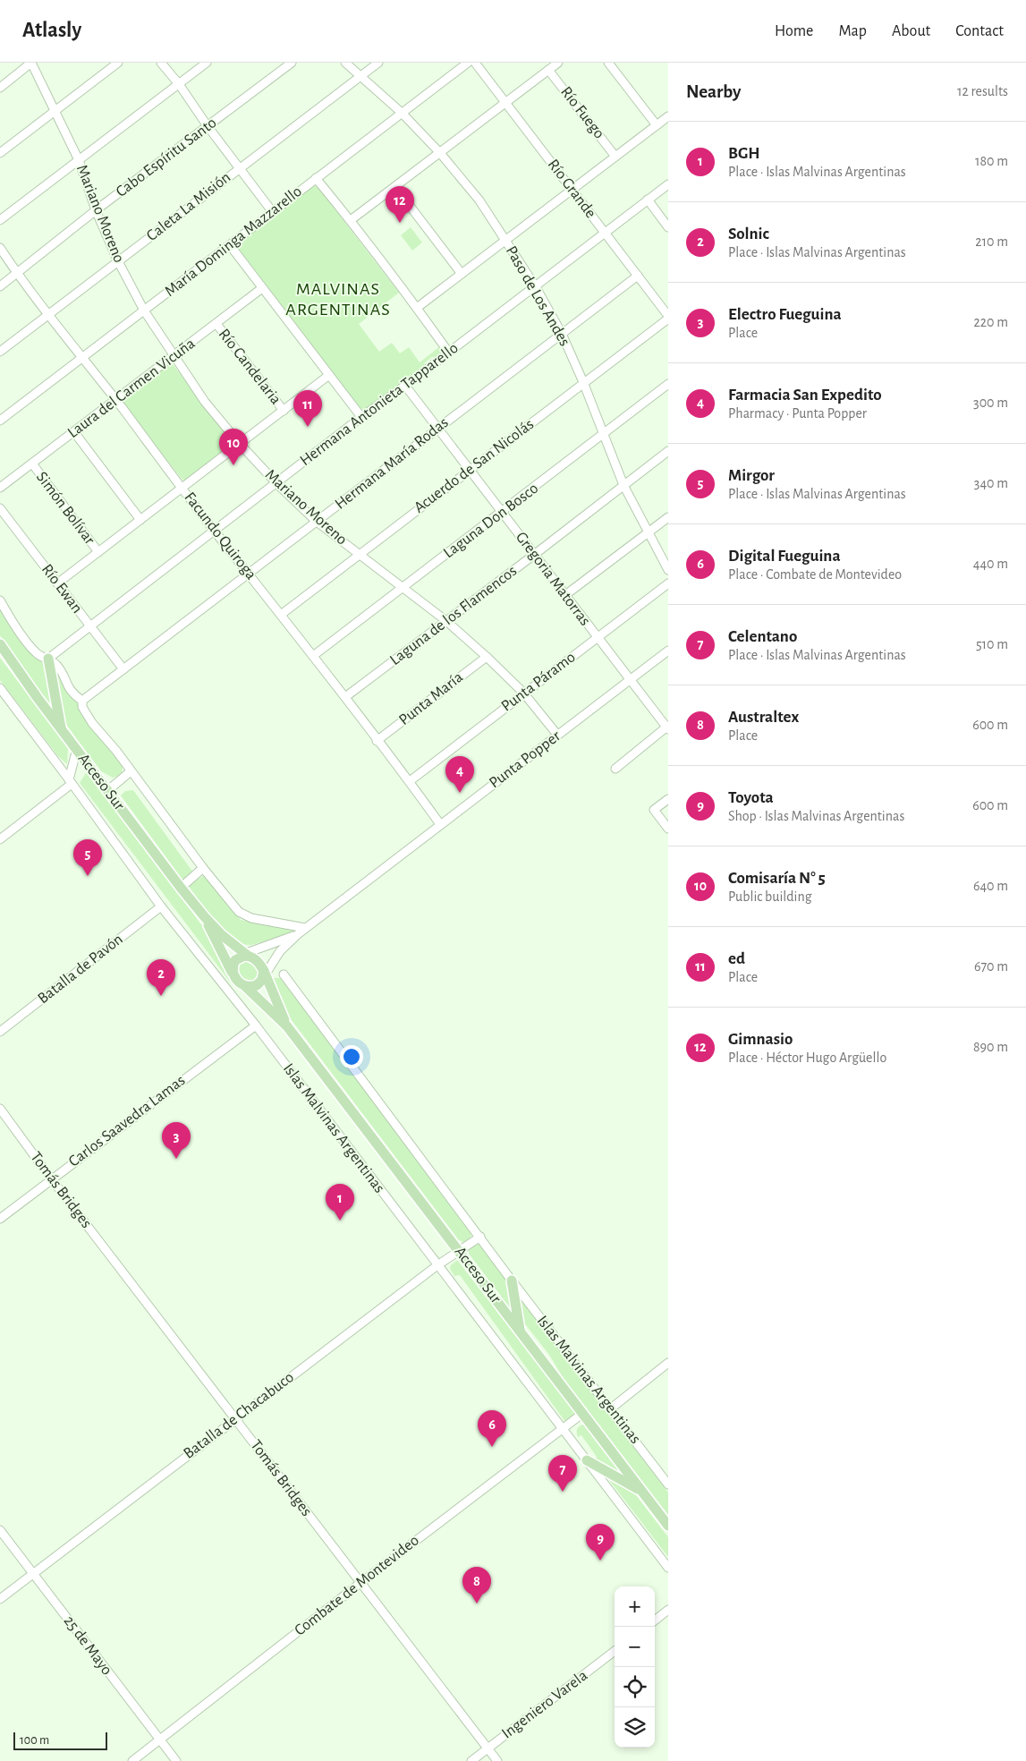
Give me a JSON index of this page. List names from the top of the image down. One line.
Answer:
{"streets":{"main road":["Acceso Sur"],"street":["Río Fuego","Cabo Espíritu Santo","Río Grande","Caleta La Misión","Mariano Moreno","María Dominga Mazzarello","Paso de Los Andes","Río Candelaria","Laura del Carmen Vicuña","Hermana Antonieta Tapparello","Hermana María Rodas","Acuerdo de San Nicolás","Simón Bolívar","Laguna Don Bosco","Facundo Quiroga","Gregoria Matorras","Río Ewan","Laguna de los Flamencos","Punta Páramo","Punta María","Punta Popper","Batalla de Pavón","Carlos Saavedra Lamas","Islas Malvinas Argentinas","Tomás Bridges","Batalla de Chacabuco","Combate de Montevideo","25 de Mayo","Ingeniero Varela"]},"crossings":[["Cabo Espíritu Santo","Mariano Moreno"],["Cabo Espíritu Santo","Facundo Quiroga"],["Río Grande","Hermana Antonieta Tapparello"],["Río Grande","Hermana María Rodas"],["Río Grande","Acuerdo de San Nicolás"],["Caleta La Misión","Mariano Moreno"],["Caleta La Misión","Paso de Los Andes"],["Caleta La Misión","Facundo Quiroga"],["Mariano Moreno","María Dominga Mazzarello"],["Mariano Moreno","Laura del Carmen Vicuña"],["Mariano Moreno","Hermana Antonieta Tapparello"],["Mariano Moreno","Hermana María Rodas"],["Mariano Moreno","Acuerdo de San Nicolás"],["Mariano Moreno","Laguna Don Bosco"],["Mariano Moreno","Laguna de los Flamencos"],["Mariano Moreno","Punta Páramo"],["Mariano Moreno","Punta María"],["Mariano Moreno","Punta Popper"],["María Dominga Mazzarello","Paso de Los Andes"],["María Dominga Mazzarello","Facundo Quiroga"],["Paso de Los Andes","Hermana Antonieta Tapparello"],["Paso de Los Andes","Hermana María Rodas"],["Paso de Los Andes","Acuerdo de San Nicolás"],["Paso de Los Andes","Laguna Don Bosco"],["Paso de Los Andes","Laguna de los Flamencos"],["Río Candelaria","Laura del Carmen Vicuña"],["Laura del Carmen Vicuña","Simón Bolívar"],["Laura del Carmen Vicuña","Facundo Quiroga"],["Hermana Antonieta Tapparello","Facundo Quiroga"],["Hermana Antonieta Tapparello","Gregoria Matorras"],["Hermana Antonieta Tapparello","Río Ewan"],["Hermana María Rodas","Facundo Quiroga"],["Hermana María Rodas","Gregoria Matorras"],["Hermana María Rodas","Río Ewan"],["Acuerdo de San Nicolás","Facundo Quiroga"],["Acuerdo de San Nicolás","Gregoria Matorras"],["Laguna Don Bosco","Facundo Quiroga"],["Laguna Don Bosco","Gregoria Matorras"],["Facundo Quiroga","Laguna de los Flamencos"],["Facundo Quiroga","Punta Páramo"],["Facundo Quiroga","Punta María"],["Facundo Quiroga","Punta Popper"],["Gregoria Matorras","Laguna de los Flamencos"],["Gregoria Matorras","Punta Páramo"],["Gregoria Matorras","Punta Popper"],["Punta Popper","Acceso Sur"],["Acceso Sur","Batalla de Chacabuco"],["Acceso Sur","Combate de Montevideo"],["Batalla de Pavón","Islas Malvinas Argentinas"],["Carlos Saavedra Lamas","Islas Malvinas Argentinas"],["Carlos Saavedra Lamas","Tomás Bridges"],["Islas Malvinas Argentinas","Batalla de Chacabuco"],["Islas Malvinas Argentinas","Combate de Montevideo"],["Tomás Bridges","Batalla de Chacabuco"],["Tomás Bridges","Combate de Montevideo"],["Tomás Bridges","Ingeniero Varela"],["Batalla de Chacabuco","25 de Mayo"],["Combate de Montevideo","25 de Mayo"]],"districts":["MALVINAS ARGENTINAS"],"scale_bar":"100 m","page":{"header":"Atlasly","nav":["Home","Map","About","Contact"],"heading":["Nearby","12 results"],"list":[{"mark":"1","name":"BGH","note":"Place · Islas Malvinas Argentinas","value":"180 m"},{"mark":"2","name":"Solnic","note":"Place · Islas Malvinas Argentinas","value":"210 m"},{"mark":"3","name":"Electro Fueguina","note":"Place","value":"220 m"},{"mark":"4","name":"Farmacia San Expedito","note":"Pharmacy · Punta Popper","value":"300 m"},{"mark":"5","name":"Mirgor","note":"Place · Islas Malvinas Argentinas","value":"340 m"},{"mark":"6","name":"Digital Fueguina","note":"Place · Combate de Montevideo","value":"440 m"},{"mark":"7","name":"Celentano","note":"Place · Islas Malvinas Argentinas","value":"510 m"},{"mark":"8","name":"Australtex","note":"Place","value":"600 m"},{"mark":"9","name":"Toyota","note":"Shop · Islas Malvinas Argentinas","value":"600 m"},{"mark":"10","name":"Comisaría N° 5","note":"Public building","value":"640 m"},{"mark":"11","name":"ed","note":"Place","value":"670 m"},{"mark":"12","name":"Gimnasio","note":"Place · Héctor Hugo Argüello","value":"890 m"}],"pins":["12","11","10","4","5","2","3","1","6","7","9","8"],"map_buttons":["+","−"],"scale":"100 m"}}
